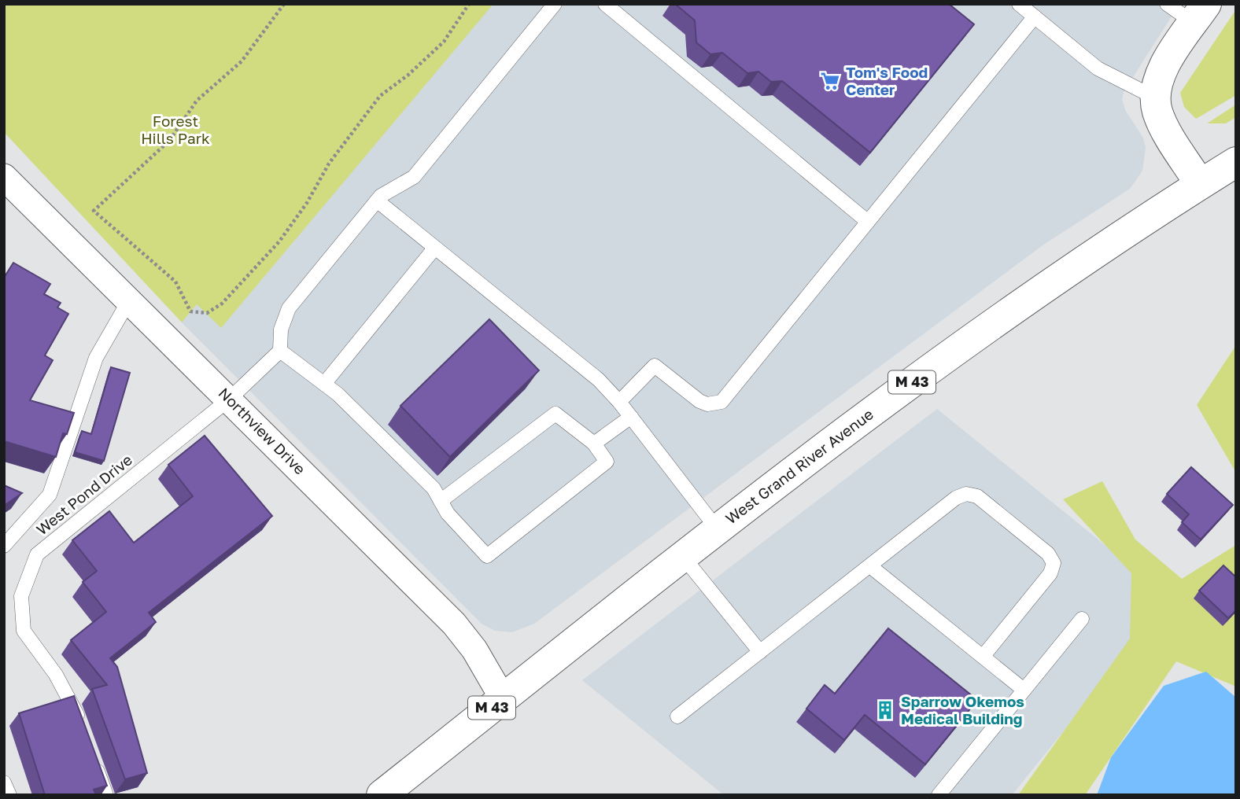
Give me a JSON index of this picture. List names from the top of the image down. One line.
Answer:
{"streets":{"main road":["M 43","West Grand River Avenue"],"street":["Northview Drive"],"lane":["West Pond Drive"]},"crossings":[["Northview Drive","West Grand River Avenue"],["Northview Drive","West Pond Drive"]],"parks":["Forest Hills Park"],"places":{"supermarket":["Tom's Food Center"],"building":["Sparrow Okemos Medical Building"]}}
